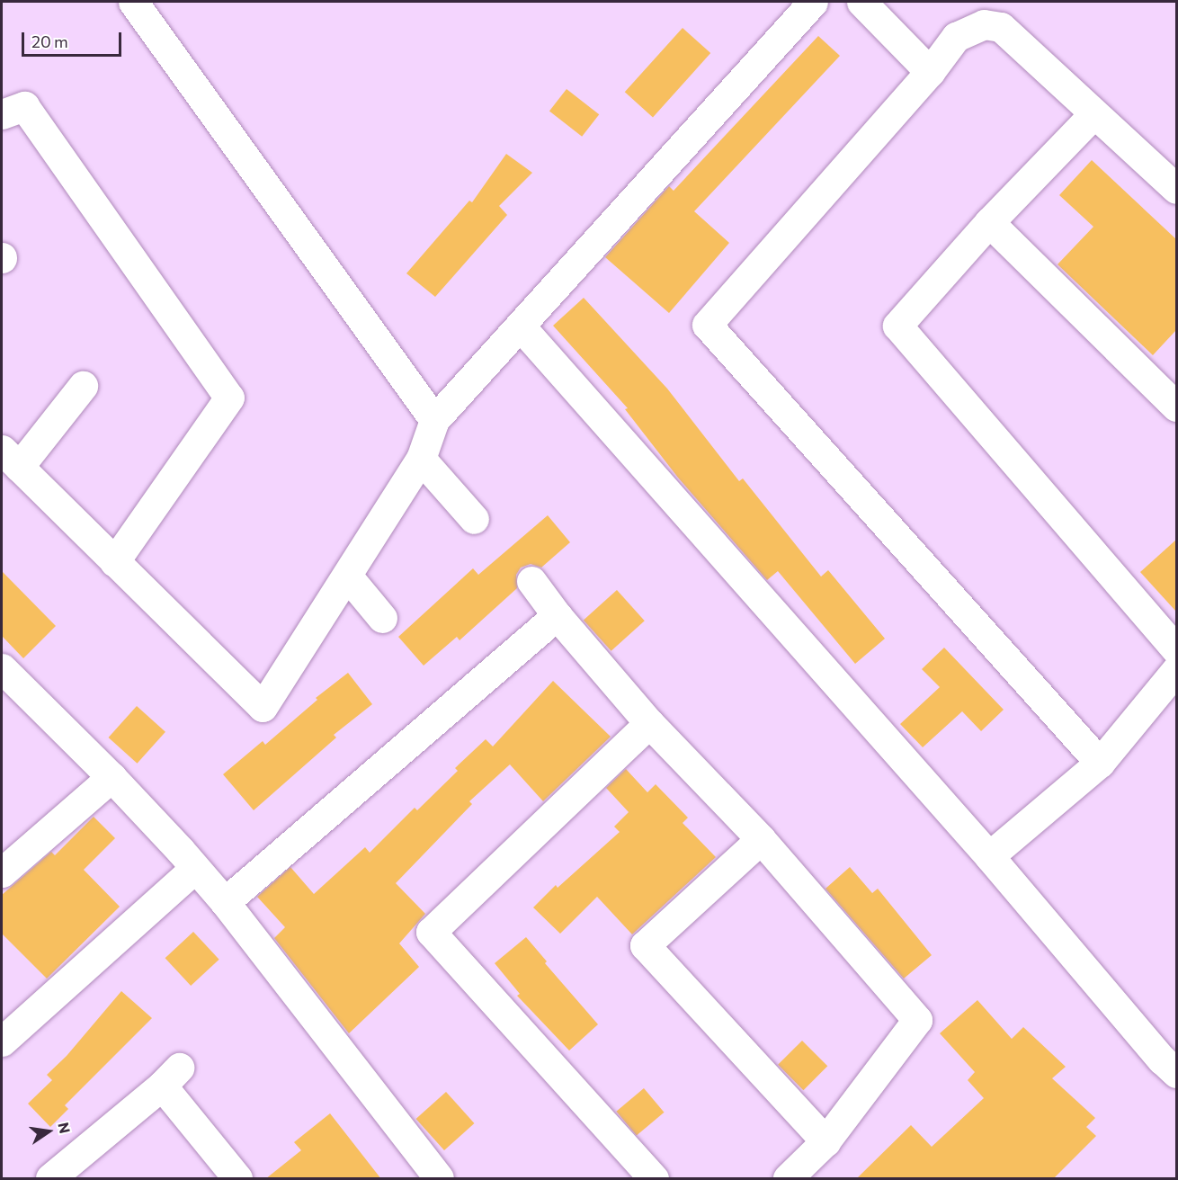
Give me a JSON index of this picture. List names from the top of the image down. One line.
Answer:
{"scale_bar":"20 m","north":"right"}
